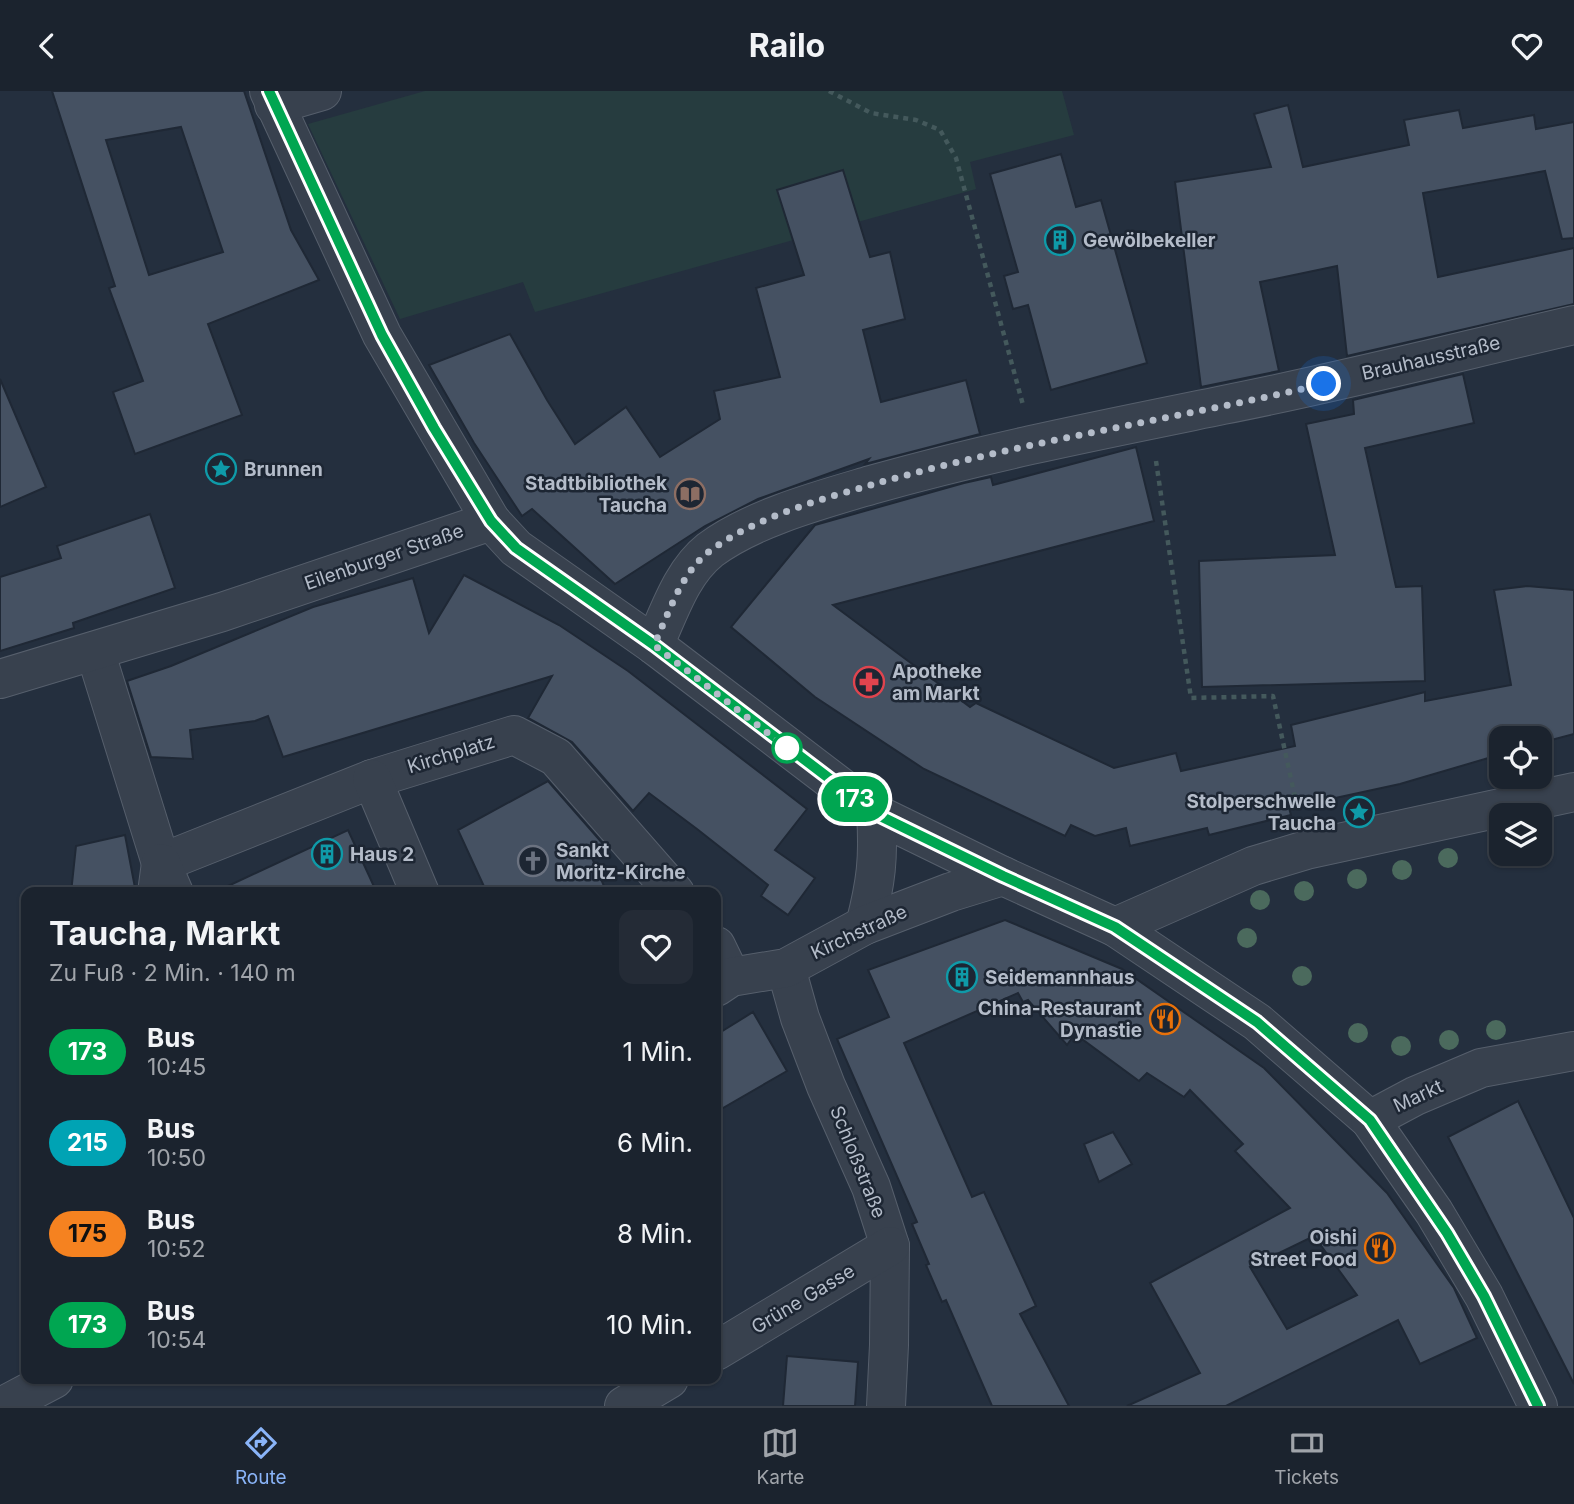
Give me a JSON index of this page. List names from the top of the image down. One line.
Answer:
{"streets":{"street":["Brauhausstraße","Eilenburger Straße","Kirchplatz","Kirchstraße","Markt","Schloßstraße","Grüne Gasse"]},"crossings":[["Kirchstraße","Markt"],["Kirchstraße","Schloßstraße"],["Schloßstraße","Grüne Gasse"]],"places":{"building":["Gewölbekeller","Haus 2","Seidemannhaus"],"place":["Brunnen","Stolperschwelle Taucha"],"library":["Stadtbibliothek Taucha"],"pharmacy":["Apotheke am Markt"],"church":["Sankt Moritz-Kirche"],"restaurant":["China-Restaurant Dynastie","Oishi Street Food"]},"lines":["bus line 173"],"page":{"header":"Railo","on_map":"173","heading":["Taucha, Markt","Zu Fuß · 2 Min. · 140 m"],"list":[{"mark":"173","name":"Bus","note":"10:45","value":"1 Min."},{"mark":"215","name":"Bus","note":"10:50","value":"6 Min."},{"mark":"175","name":"Bus","note":"10:52","value":"8 Min."},{"mark":"173","name":"Bus","note":"10:54","value":"10 Min."}],"tabs":["Route","Karte","Tickets"]}}
